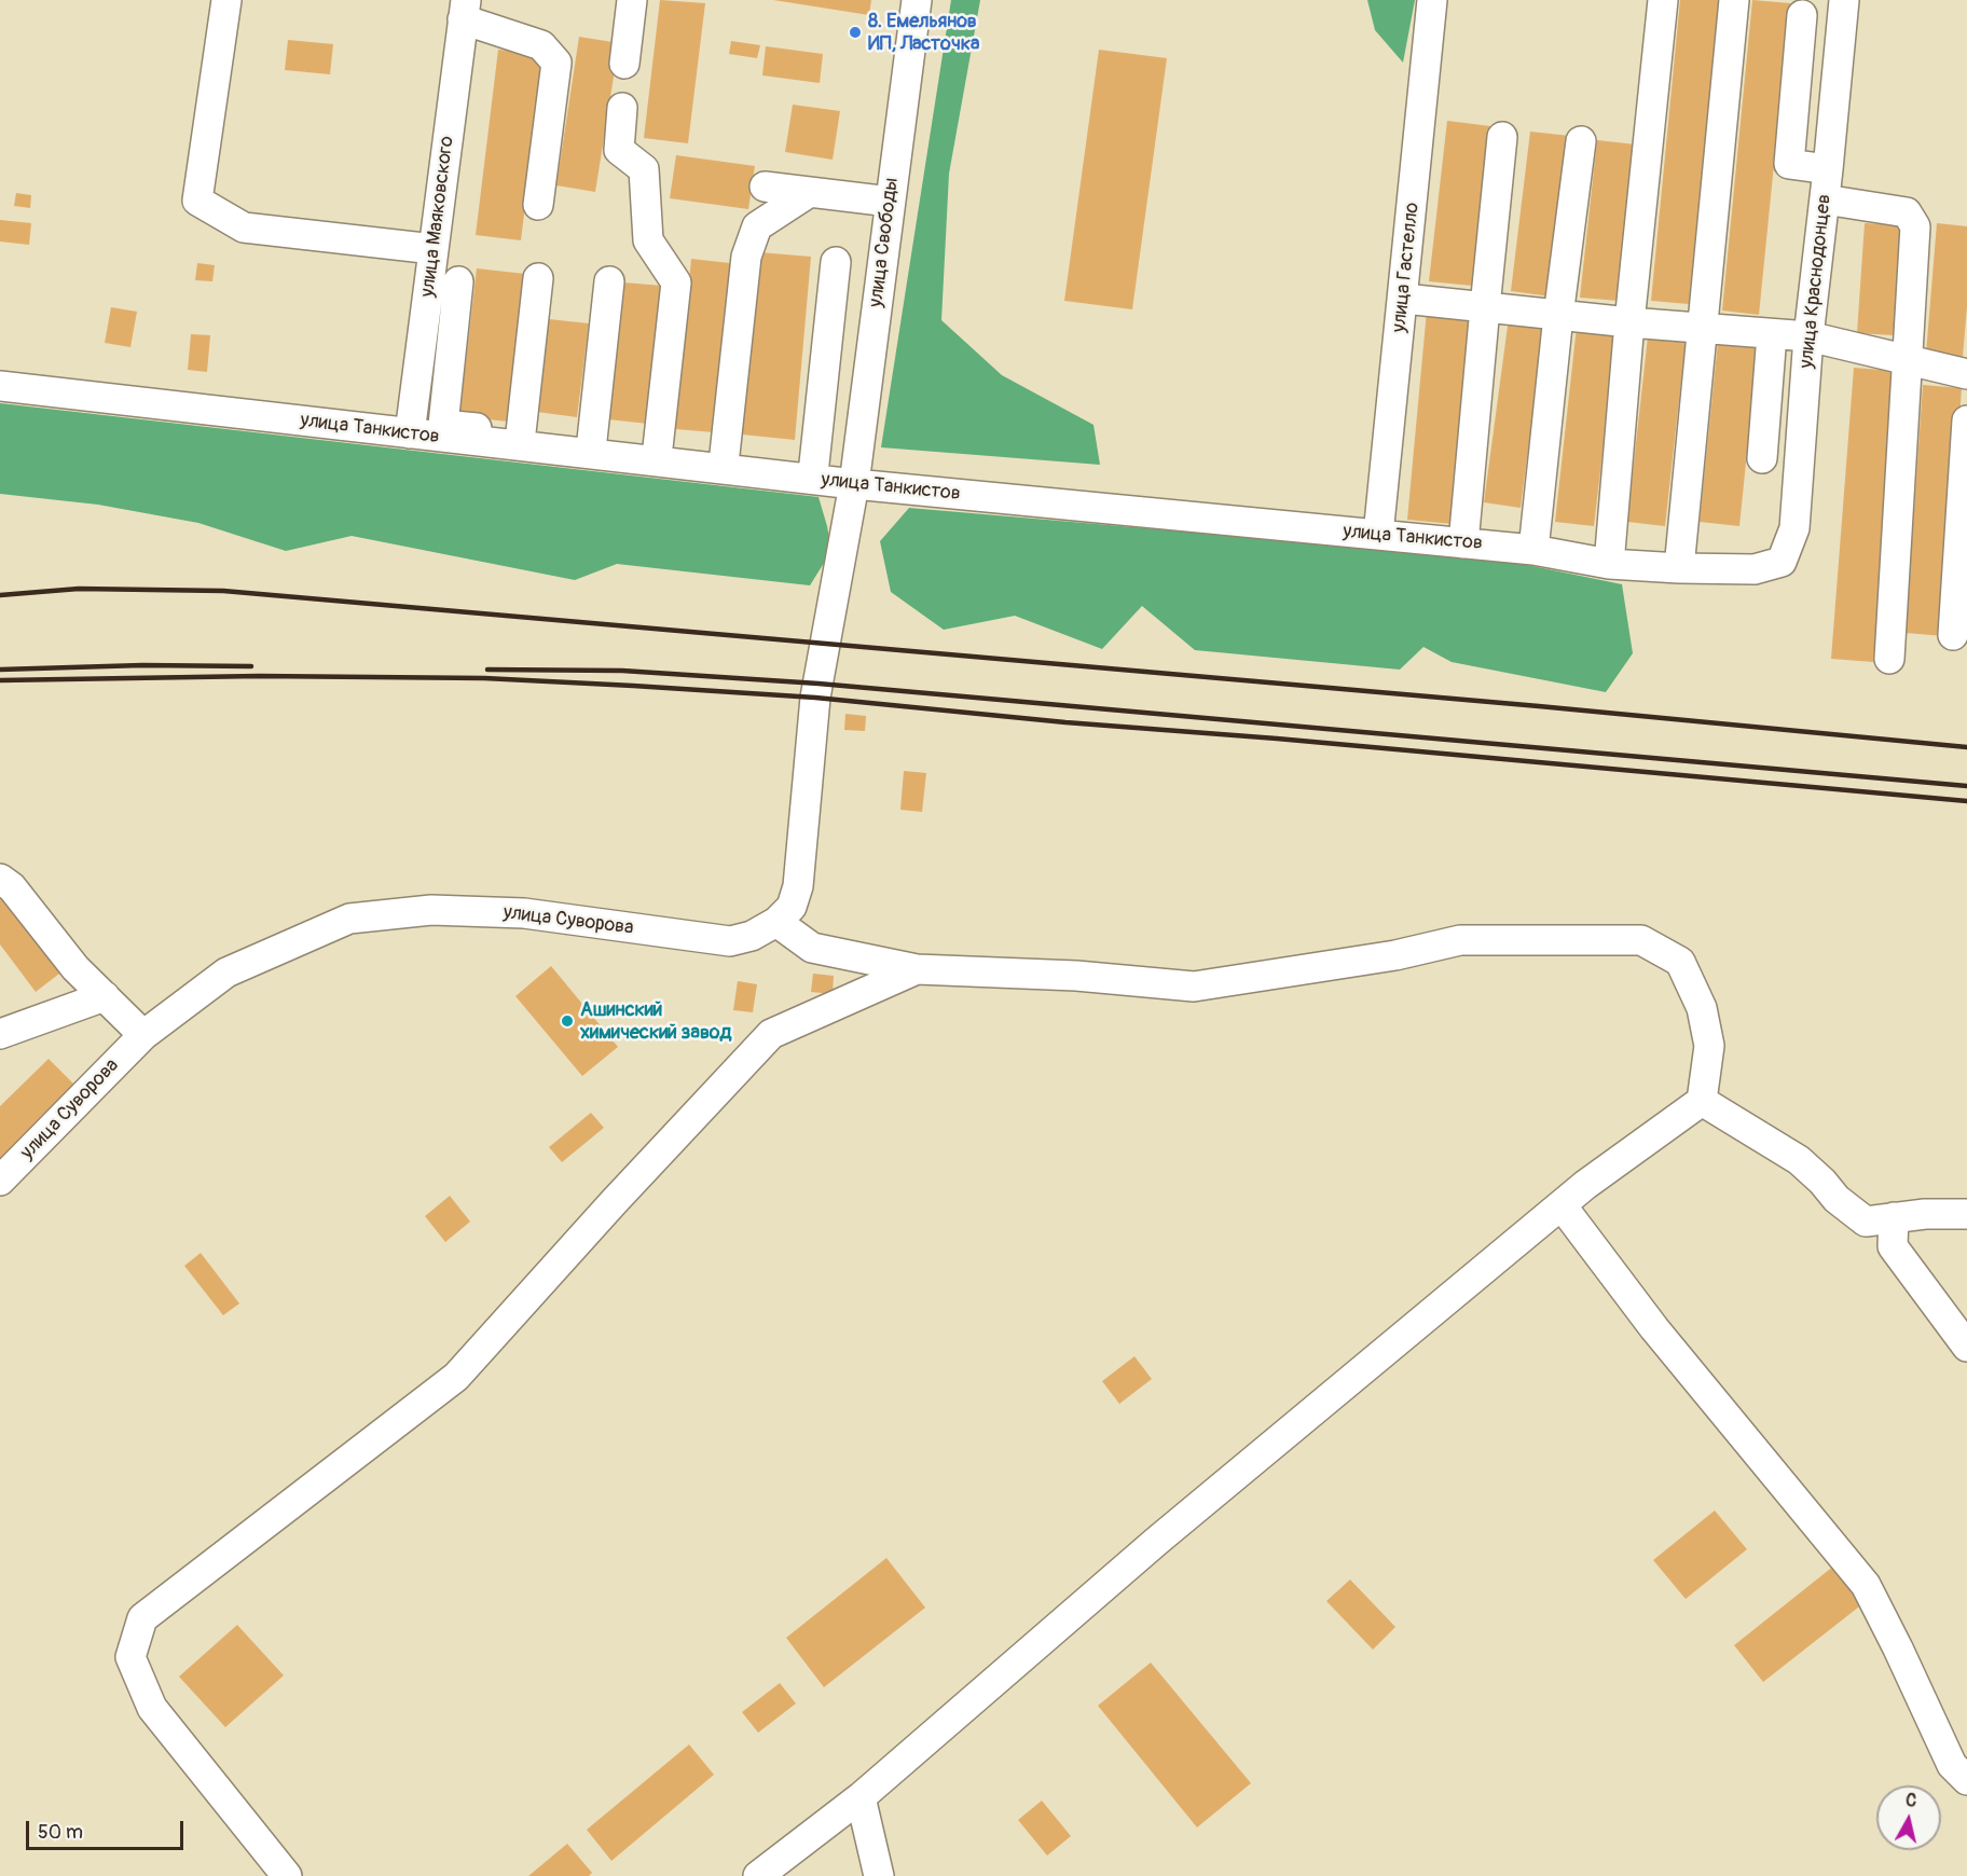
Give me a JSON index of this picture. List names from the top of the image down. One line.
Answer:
{"streets":{"street":["улица Маяковского","улица Свободы","улица Гастелло","улица Краснодонцев","улица Танкистов","улица Суворова"]},"crossings":[["улица Маяковского","улица Танкистов"],["улица Свободы","улица Танкистов"],["улица Свободы","улица Суворова"],["улица Гастелло","улица Танкистов"],["улица Краснодонцев","улица Танкистов"],["улица Танкистов","улица Суворова"]],"places":["8. Емельянов ИП, Ласточка","Ашинский химический завод"],"scale_bar":"50 m","north":"top"}
